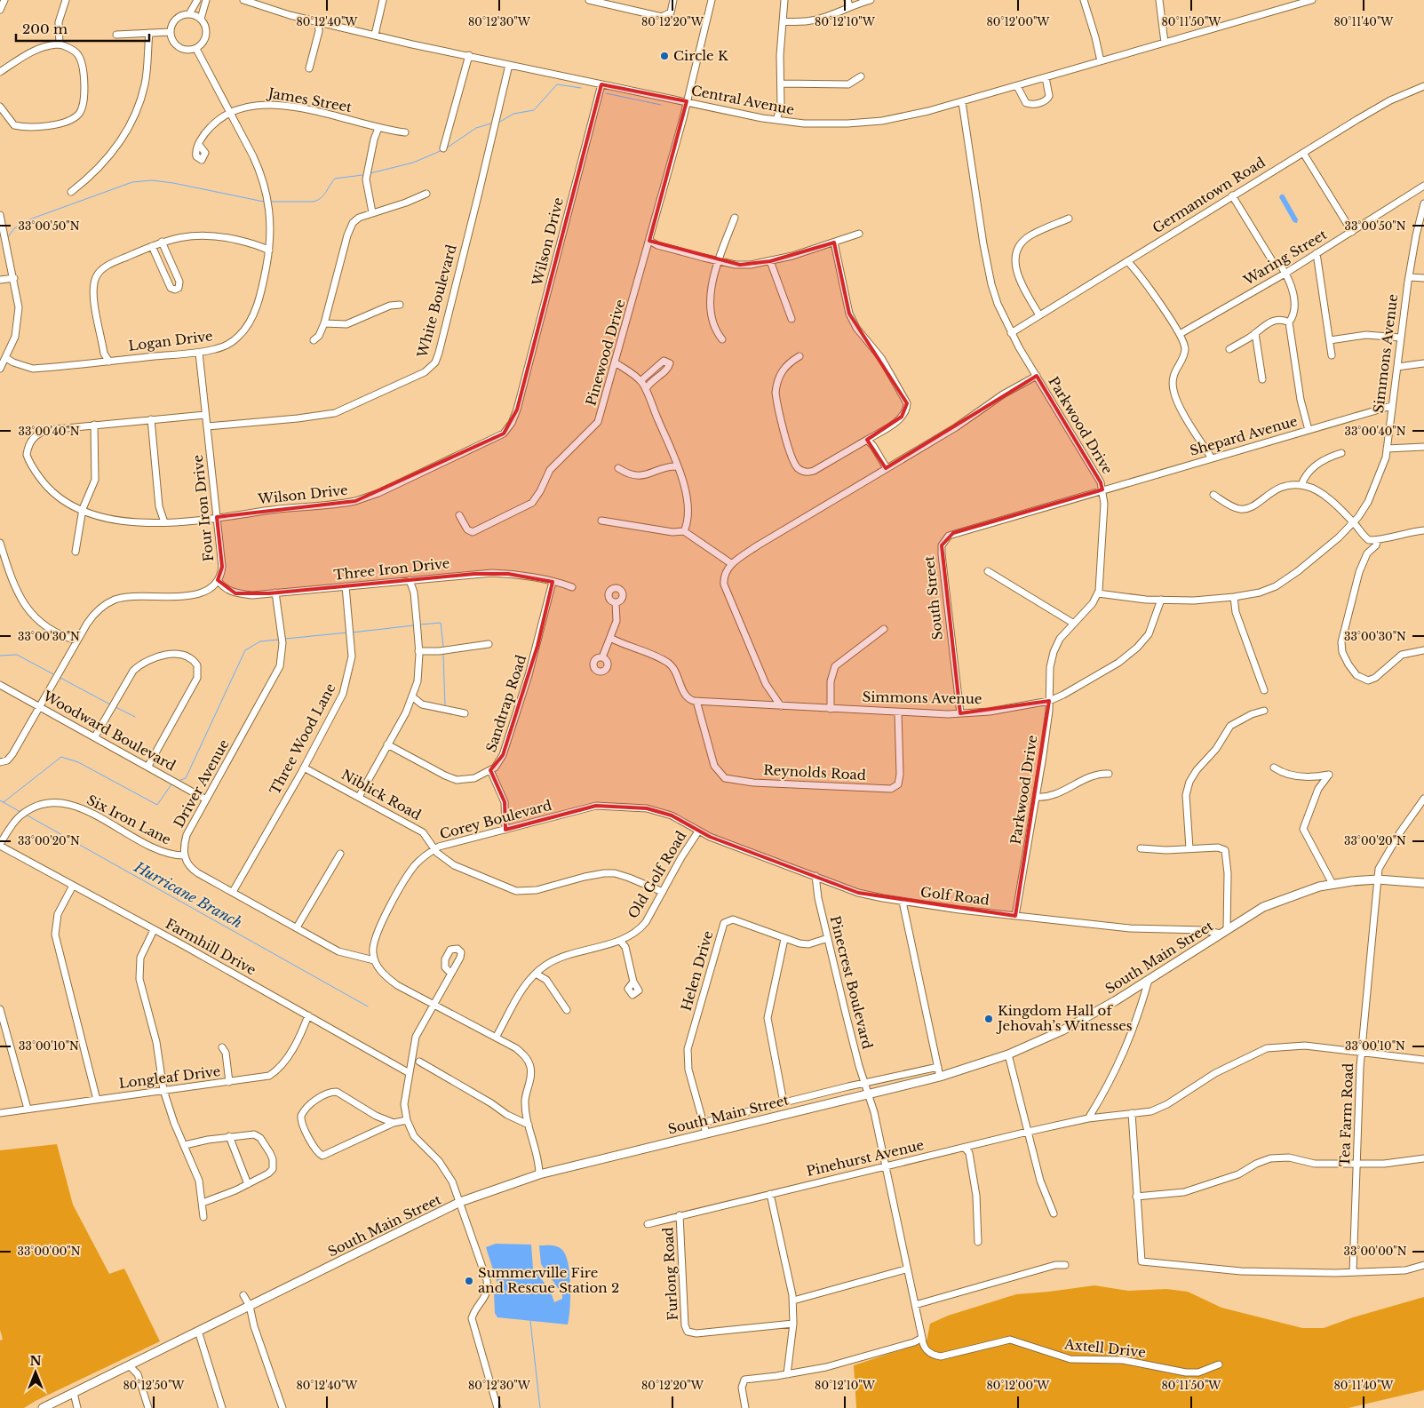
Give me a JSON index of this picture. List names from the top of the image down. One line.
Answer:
{"streets":{"main road":["South Main Street"],"street":["James Street","Central Avenue","Germantown Road","Wilson Drive","Waring Street","White Boulevard","Logan Drive","Pinewood Drive","Simmons Avenue","Parkwood Drive","Shepard Avenue","Four Iron Drive","Three Iron Drive","South Street","Sandtrap Road","Woodward Boulevard","Three Wood Lane","Reynolds Road","Driver Avenue","Niblick Road","Six Iron Lane","Corey Boulevard","Old Golf Road","Golf Road","Farmhill Drive","Helen Drive","Pinecrest Boulevard","Longleaf Drive","Tea Farm Road","Pinehurst Avenue","Furlong Road","Axtell Drive"]},"crossings":[["James Street","Logan Drive"],["Central Avenue","Wilson Drive"],["Central Avenue","White Boulevard"],["Central Avenue","Pinewood Drive"],["Central Avenue","Parkwood Drive"],["Germantown Road","Parkwood Drive"],["Wilson Drive","Four Iron Drive"],["White Boulevard","Four Iron Drive"],["Logan Drive","Four Iron Drive"],["Simmons Avenue","Parkwood Drive"],["Simmons Avenue","Shepard Avenue"],["Simmons Avenue","South Street"],["Simmons Avenue","Reynolds Road"],["Parkwood Drive","Shepard Avenue"],["Parkwood Drive","South Street"],["Parkwood Drive","Golf Road"],["Shepard Avenue","South Street"],["Four Iron Drive","Three Iron Drive"],["Four Iron Drive","Woodward Boulevard"],["Three Iron Drive","Sandtrap Road"],["Three Iron Drive","Three Wood Lane"],["Three Iron Drive","Driver Avenue"],["Woodward Boulevard","Driver Avenue"],["Three Wood Lane","Niblick Road"],["Driver Avenue","Six Iron Lane"],["Niblick Road","Corey Boulevard"],["Niblick Road","Old Golf Road"],["Six Iron Lane","Farmhill Drive"],["Corey Boulevard","Old Golf Road"],["Corey Boulevard","Golf Road"],["Old Golf Road","Golf Road"],["Golf Road","South Main Street"],["Golf Road","Pinecrest Boulevard"],["Farmhill Drive","Longleaf Drive"],["South Main Street","Helen Drive"],["South Main Street","Pinecrest Boulevard"],["South Main Street","Tea Farm Road"],["Helen Drive","Pinecrest Boulevard"],["Pinecrest Boulevard","Pinehurst Avenue"],["Pinecrest Boulevard","Axtell Drive"],["Tea Farm Road","Pinehurst Avenue"],["Pinehurst Avenue","Furlong Road"]],"water":["Hurricane Branch"],"places":["Circle K","Kingdom Hall of Jehovah’s Witnesses","Summerville Fire and Rescue Station 2"],"scale_bar":"200 m","north":"top","coordinates":["80°12'40\"W","80°12'30\"W","80°12'20\"W","80°12'10\"W","80°12'00\"W","80°11'50\"W","80°11'40\"W","33°00'50\"N","33°00'40\"N","33°00'30\"N","33°00'20\"N","33°00'10\"N","33°00'00\"N","80°12'50\"W"]}
